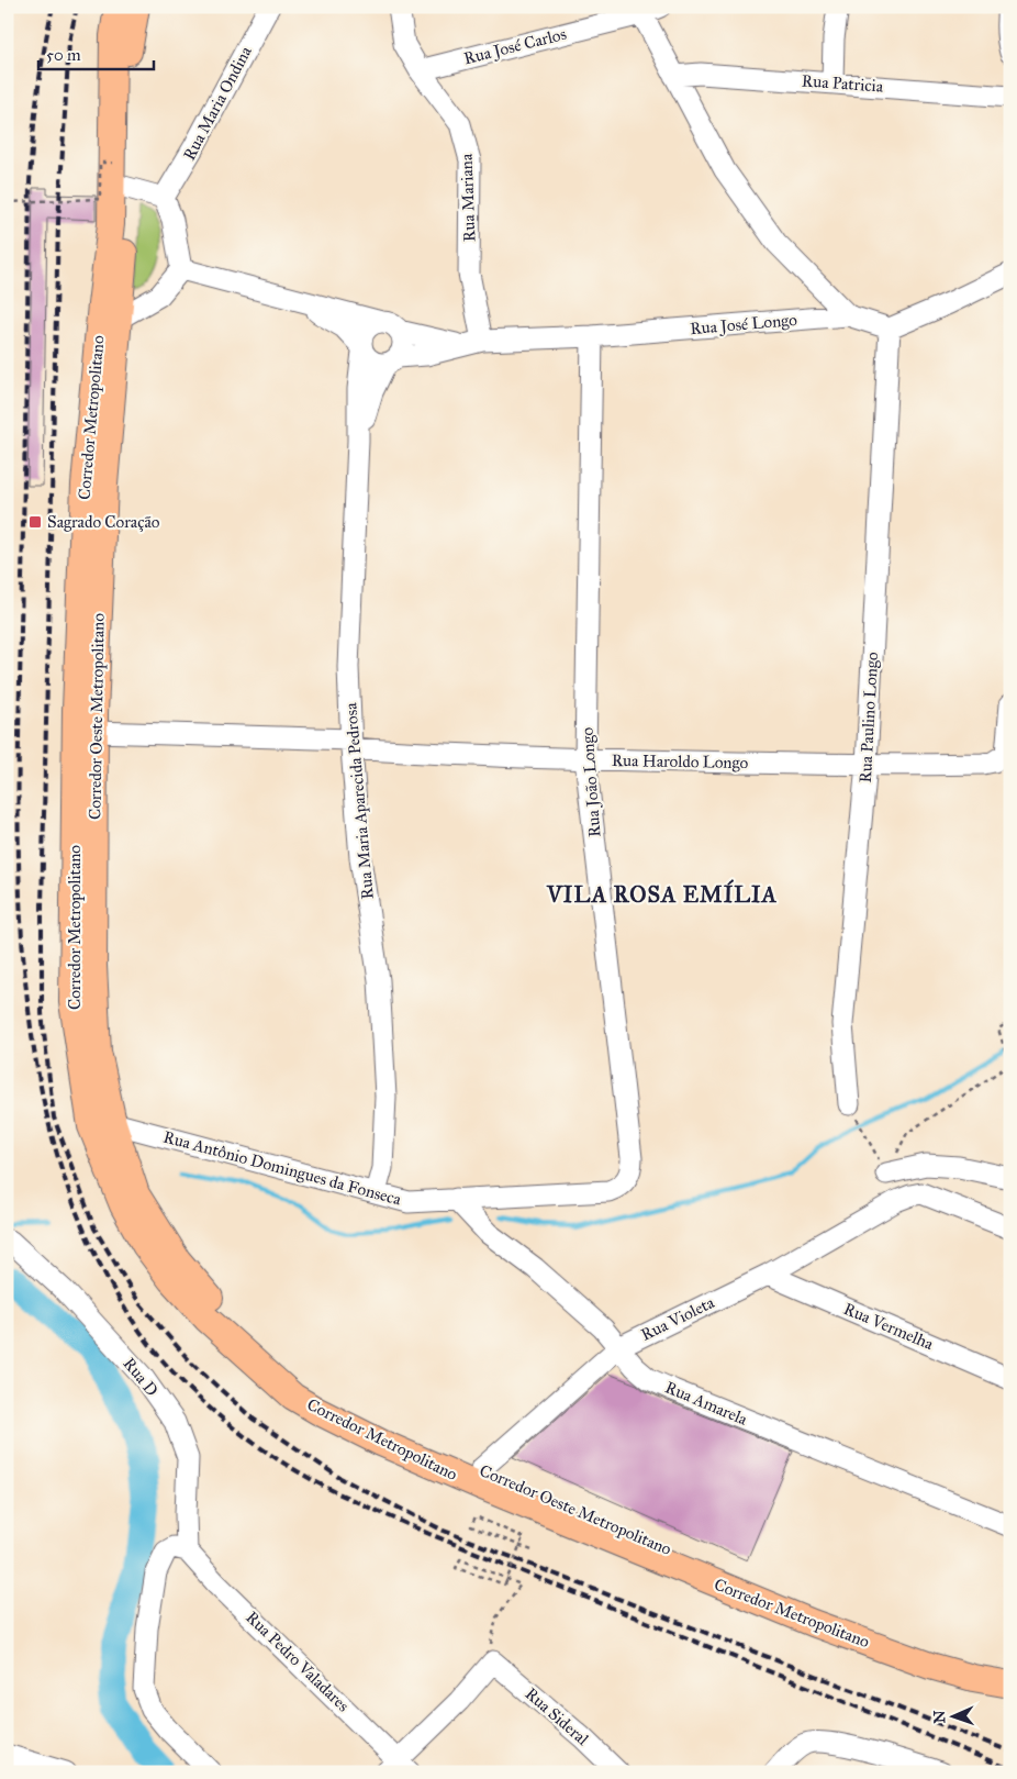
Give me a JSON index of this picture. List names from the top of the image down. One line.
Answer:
{"streets":{"main road":["Corredor Metropolitano","Corredor Oeste Metropolitano"],"street":["Rua José Carlos","Rua Patricia","Rua Maria Ondina","Rua Mariana","Rua José Longo","Rua Paulino Longo","Rua Haroldo Longo","Rua João Longo","Rua Maria Aparecida Pedrosa","Rua Antônio Domingues da Fonseca","Rua Violeta","Rua Vermelha","Rua D","Rua Amarela","Rua Pedro Valadares","Rua Sideral"]},"crossings":[["Rua José Carlos","Rua Mariana"],["Rua Mariana","Rua José Longo"],["Rua José Longo","Rua Paulino Longo"],["Rua José Longo","Rua João Longo"],["Rua José Longo","Rua Maria Aparecida Pedrosa"],["Corredor Metropolitano","Corredor Oeste Metropolitano"],["Corredor Oeste Metropolitano","Rua Haroldo Longo"],["Corredor Oeste Metropolitano","Rua Antônio Domingues da Fonseca"],["Corredor Oeste Metropolitano","Rua Violeta"],["Rua Paulino Longo","Rua Haroldo Longo"],["Rua Haroldo Longo","Rua João Longo"],["Rua Haroldo Longo","Rua Maria Aparecida Pedrosa"],["Rua João Longo","Rua Antônio Domingues da Fonseca"],["Rua Maria Aparecida Pedrosa","Rua Antônio Domingues da Fonseca"],["Rua Antônio Domingues da Fonseca","Rua Amarela"],["Rua Violeta","Rua Vermelha"],["Rua Violeta","Rua Amarela"],["Rua D","Rua Pedro Valadares"]],"districts":["VILA ROSA EMÍLIA"],"places":{"transit":["Sagrado Coração"]},"scale_bar":"50 m","north":"left"}
